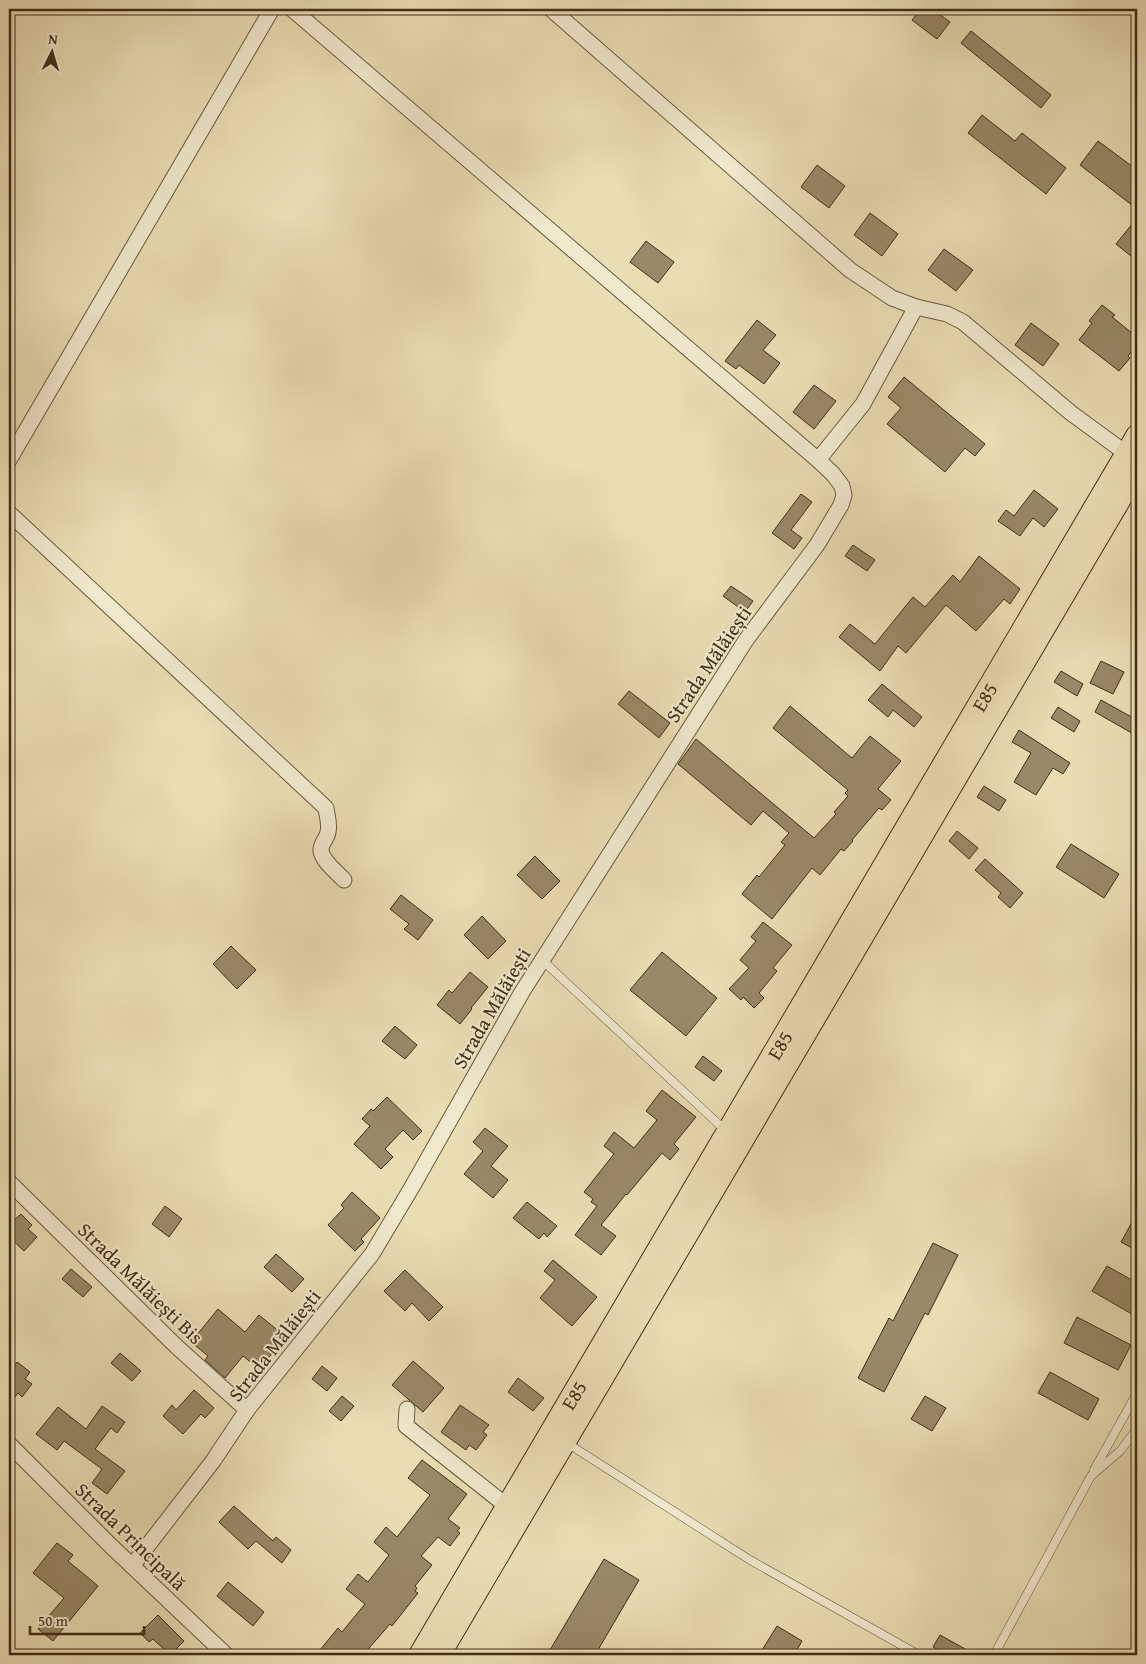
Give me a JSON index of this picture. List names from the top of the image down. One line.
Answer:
{"streets":{"main road":["E85"],"street":["Strada Mălăiești","Strada Mălăiești Bis","Strada Principală"]},"crossings":[["Strada Mălăiești","Strada Mălăiești Bis"],["Strada Mălăiești","Strada Principală"]],"scale_bar":"50 m","north":"top"}
